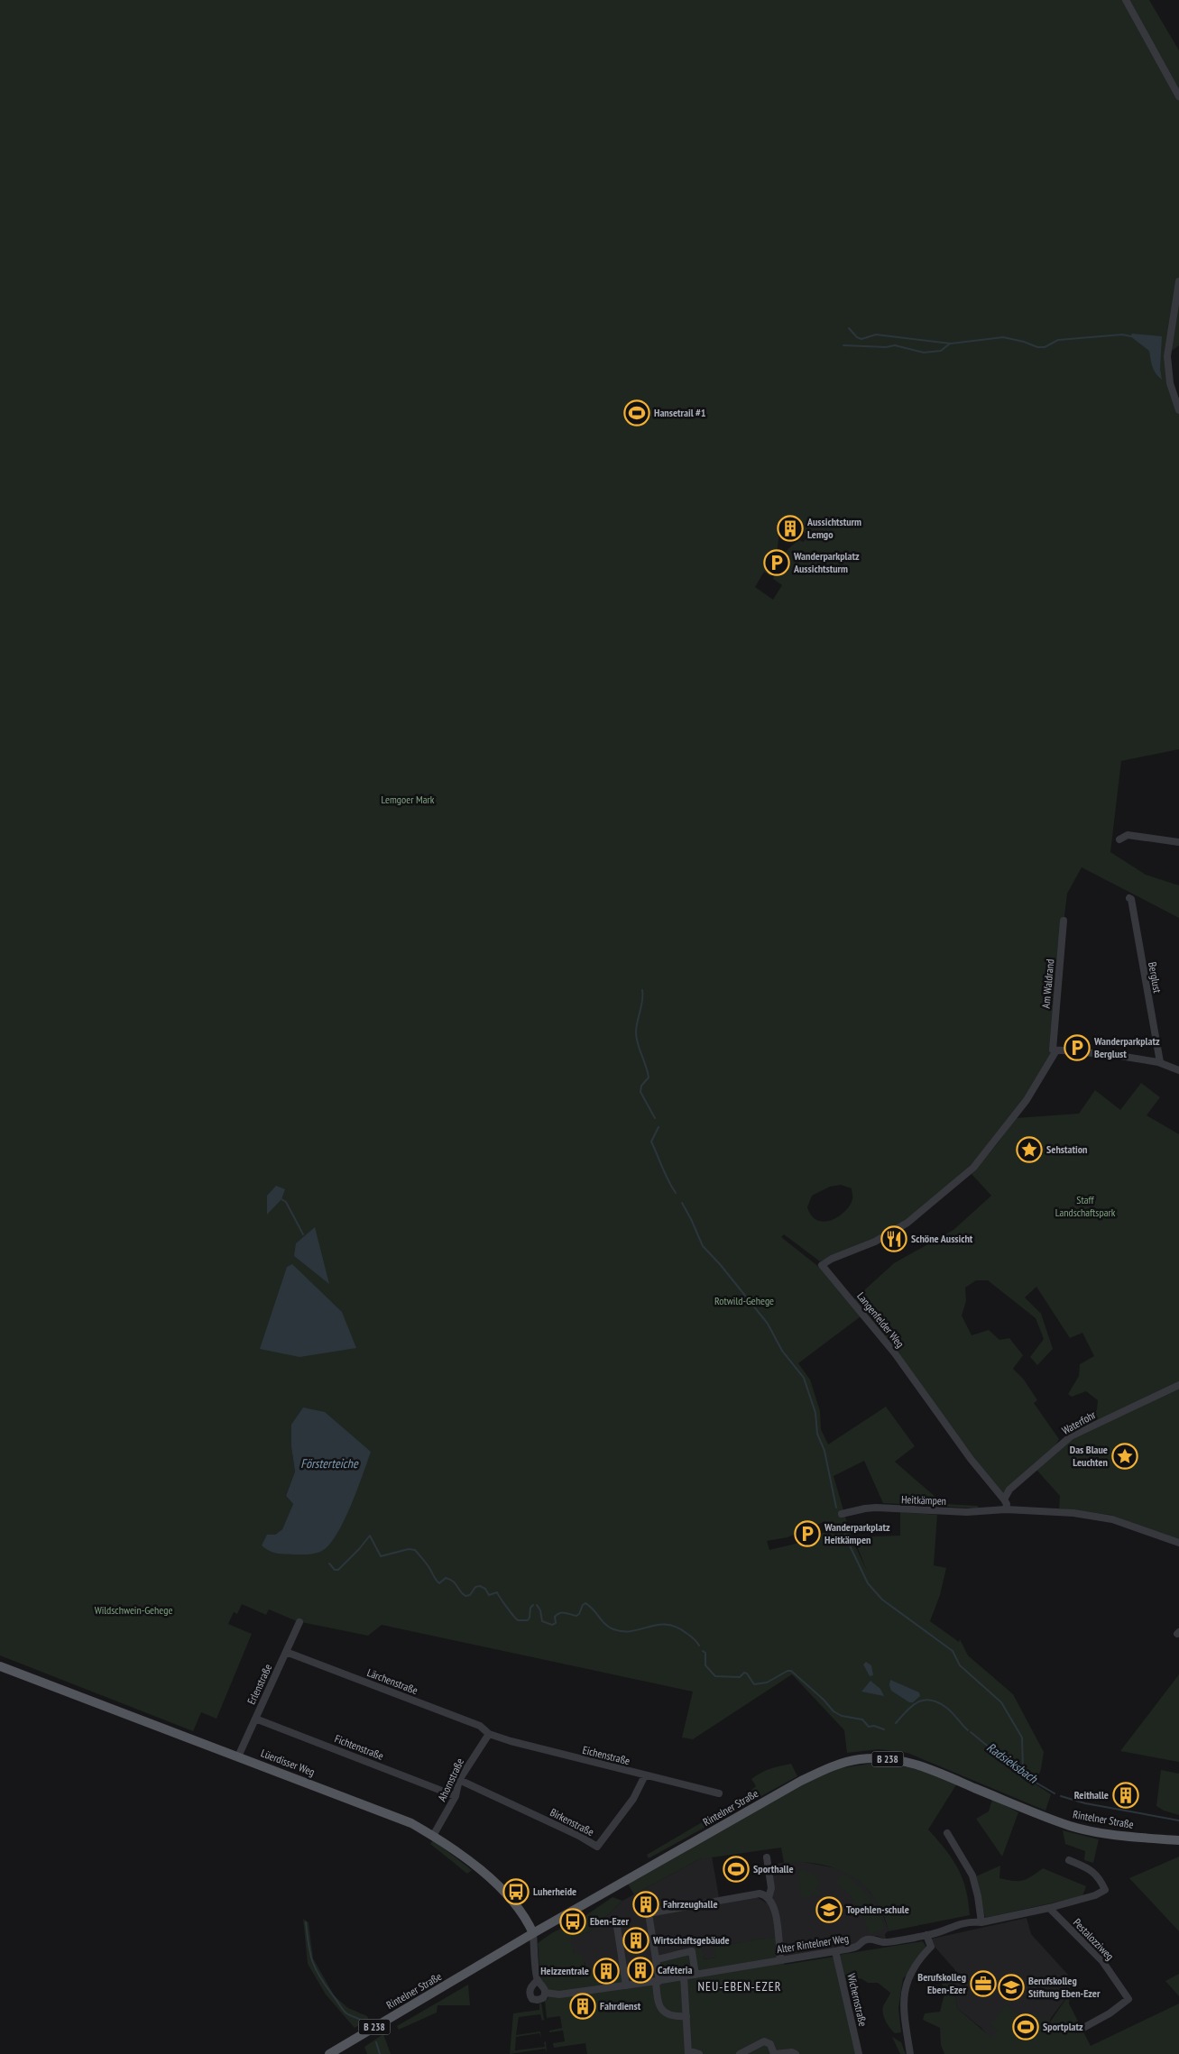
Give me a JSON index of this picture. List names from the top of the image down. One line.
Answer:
{"streets":{"main road":["B 238","Lüerdisser Weg","Rintelner Straße"],"street":["Berglust","Am Waldrand","Langenfelder Weg","Waterfohr","Heitkämpen","Lärchenstraße","Erlenstraße","Fichtenstraße","Eichenstraße","Ahornstraße","Birkenstraße","Pestalozziweg","Alter Rintelner Weg","Wichernstraße"]},"crossings":[["Am Waldrand","Langenfelder Weg"],["Langenfelder Weg","Waterfohr"],["Langenfelder Weg","Heitkämpen"],["Lärchenstraße","Erlenstraße"],["Lärchenstraße","Eichenstraße"],["Lärchenstraße","Ahornstraße"],["Erlenstraße","Fichtenstraße"],["Erlenstraße","Lüerdisser Weg"],["Fichtenstraße","Ahornstraße"],["Eichenstraße","Ahornstraße"],["Eichenstraße","Birkenstraße"],["Lüerdisser Weg","Ahornstraße"],["Lüerdisser Weg","Rintelner Straße"],["Ahornstraße","Birkenstraße"],["Alter Rintelner Weg","Wichernstraße"]],"districts":["NEU-EBEN-EZER"],"water":["Försterteiche","Radsieksbach"],"parks":["Lemgoer Mark","Staff Landschaftspark","Rotwild-Gehege","Wildschwein-Gehege"],"places":{"sports":["Hansetrail #1","Sporthalle","Sportplatz"],"building":["Aussichtsturm Lemgo","Reithalle","Fahrzeughalle","Wirtschaftsgebäude","Caféteria","Heizzentrale","Fahrdienst"],"parking":["Wanderparkplatz Aussichtsturm","Wanderparkplatz Berglust","Wanderparkplatz Heitkämpen"],"place":["Sehstation","Das Blaue Leuchten"],"restaurant":["Schöne Aussicht"],"bus stop":["Luherheide","Eben-Ezer"],"school or university":["Topehlen-schule","Berufskolleg Stiftung Eben-Ezer"],"office":["Berufskolleg Eben-Ezer"]}}
